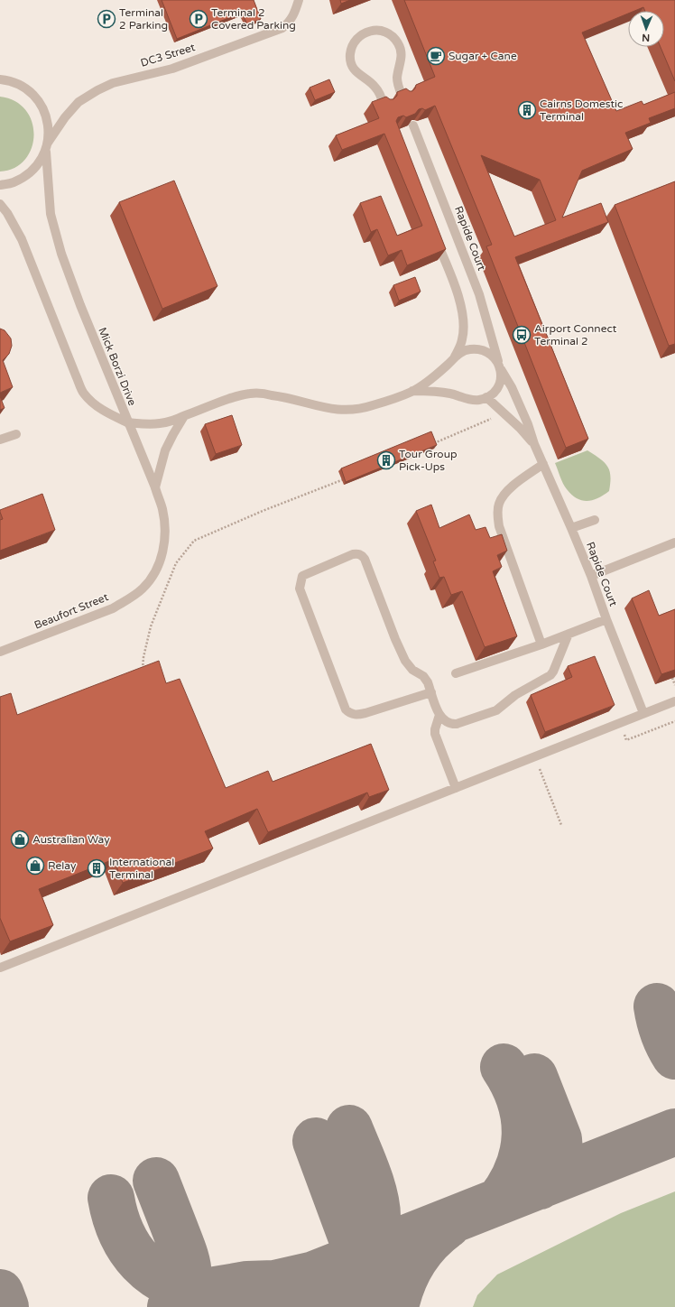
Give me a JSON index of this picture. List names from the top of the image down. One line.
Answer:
{"streets":{"street":["DC3 Street","Rapide Court","Mick Borzi Drive","Beaufort Street"]},"crossings":[["DC3 Street","Mick Borzi Drive"],["Mick Borzi Drive","Beaufort Street"]],"places":{"parking":["Terminal 2 Parking","Terminal 2 Covered Parking"],"cafe":["Sugar + Cane"],"building":["Cairns Domestic Terminal","Tour Group Pick-Ups","International Terminal"],"bus stop":["Airport Connect Terminal 2"],"shop":["Australian Way","Relay"]},"north":"bottom"}
